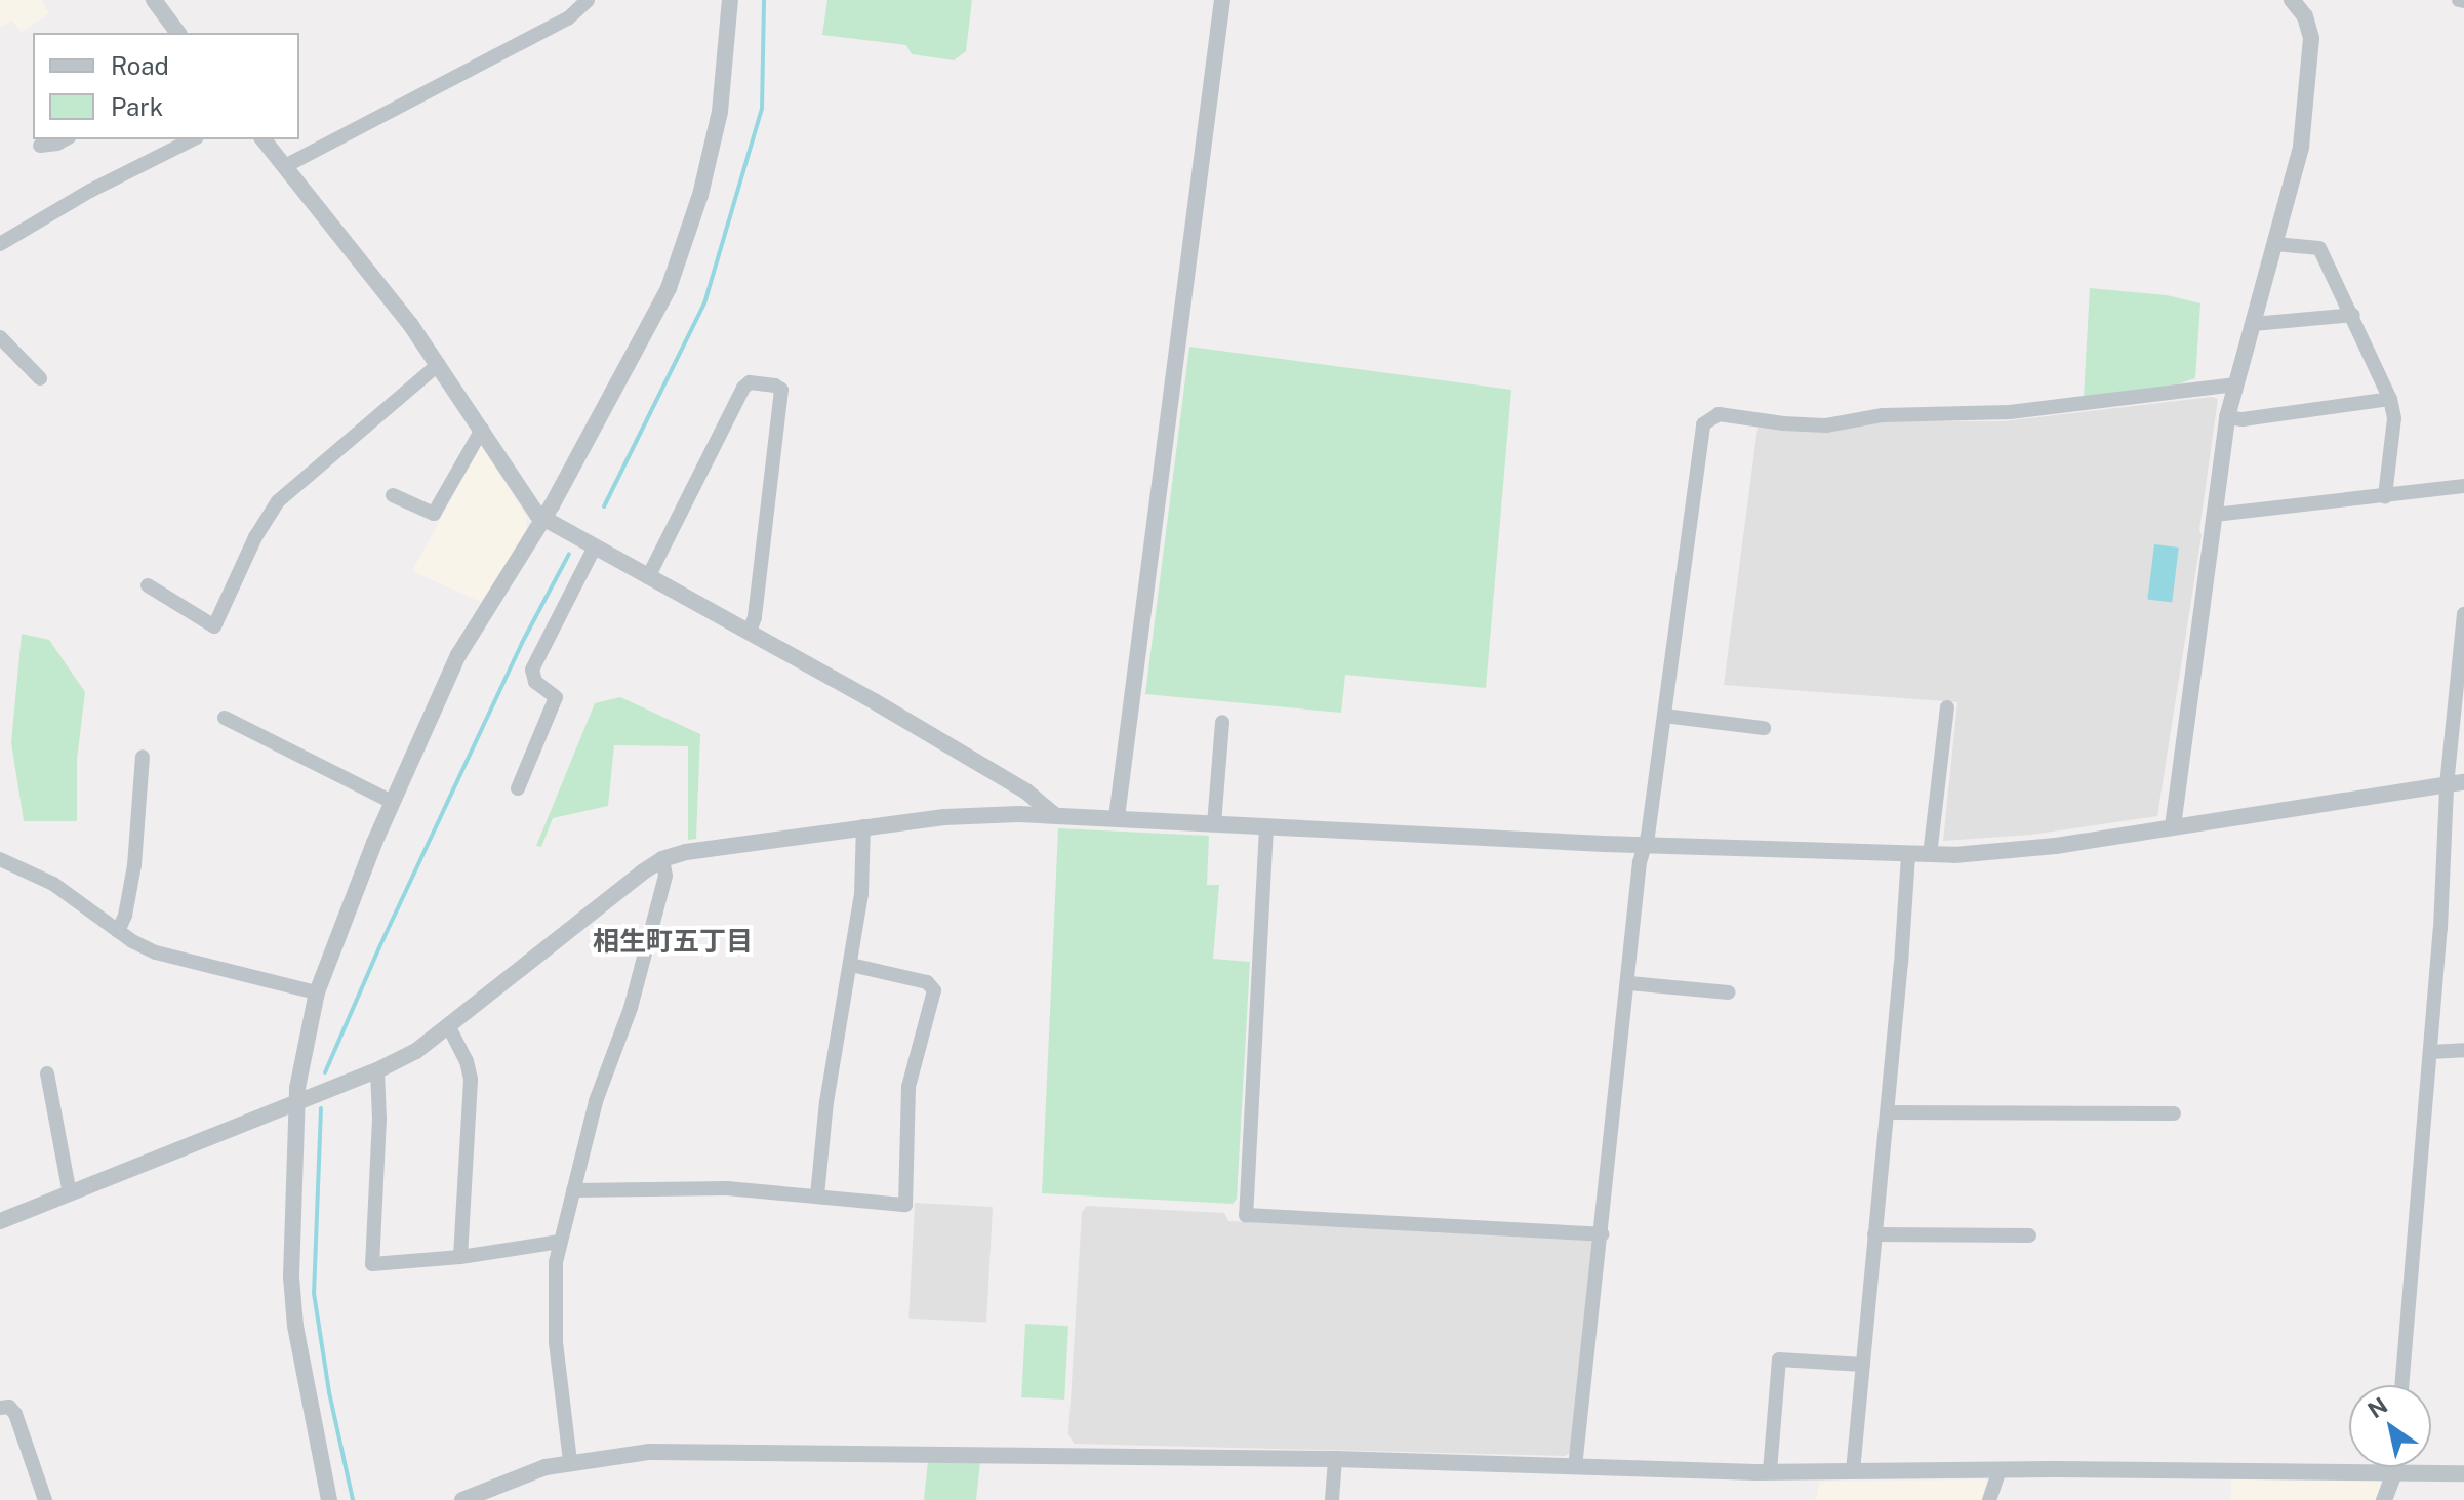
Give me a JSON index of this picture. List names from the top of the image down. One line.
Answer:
{"districts":["相生町五丁目"],"legend":["Road","Park"],"north":"top left"}
